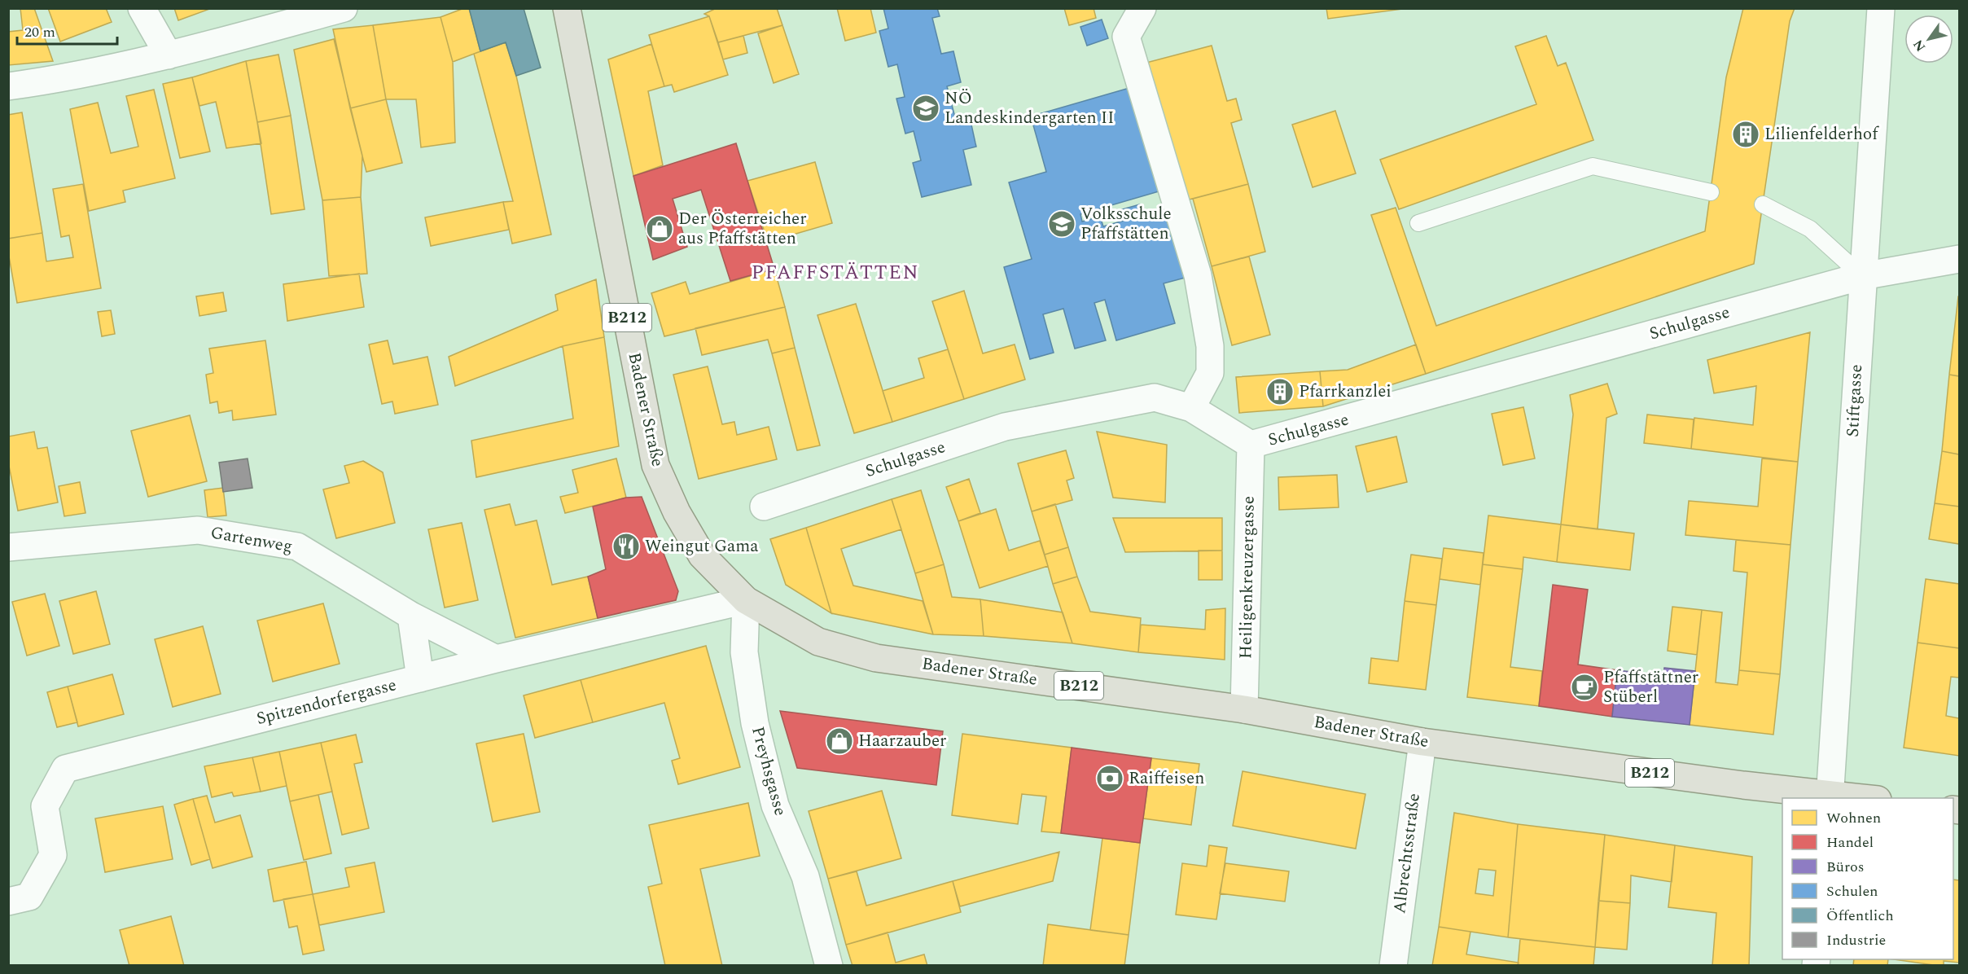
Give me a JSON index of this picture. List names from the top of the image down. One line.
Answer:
{"streets":{"main road":["B212","Badener Straße"],"street":["Schulgasse","Stiftgasse","Gartenweg","Heiligenkreuzergasse","Spitzendorfergasse","Preyhsgasse","Albrechtsstraße"]},"crossings":[["Schulgasse","Stiftgasse"],["Schulgasse","Heiligenkreuzergasse"],["Stiftgasse","Badener Straße"],["Badener Straße","Heiligenkreuzergasse"],["Badener Straße","Spitzendorfergasse"],["Badener Straße","Preyhsgasse"],["Badener Straße","Albrechtsstraße"],["Gartenweg","Spitzendorfergasse"],["Spitzendorfergasse","Preyhsgasse"]],"districts":["PFAFFSTÄTTEN"],"places":{"school or university":["NÖ Landeskindergarten II","Volksschule Pfaffstätten"],"building":["Lilienfelderhof","Pfarrkanzlei"],"shop":["Der Österreicher aus Pfaffstätten","Haarzauber"],"restaurant":["Weingut Gama"],"cafe":["Pfaffstättner Stüberl"],"bank":["Raiffeisen"]},"legend":["Wohnen","Handel","Büros","Schulen","Öffentlich","Industrie"],"scale_bar":"20 m","north":"bottom left"}
